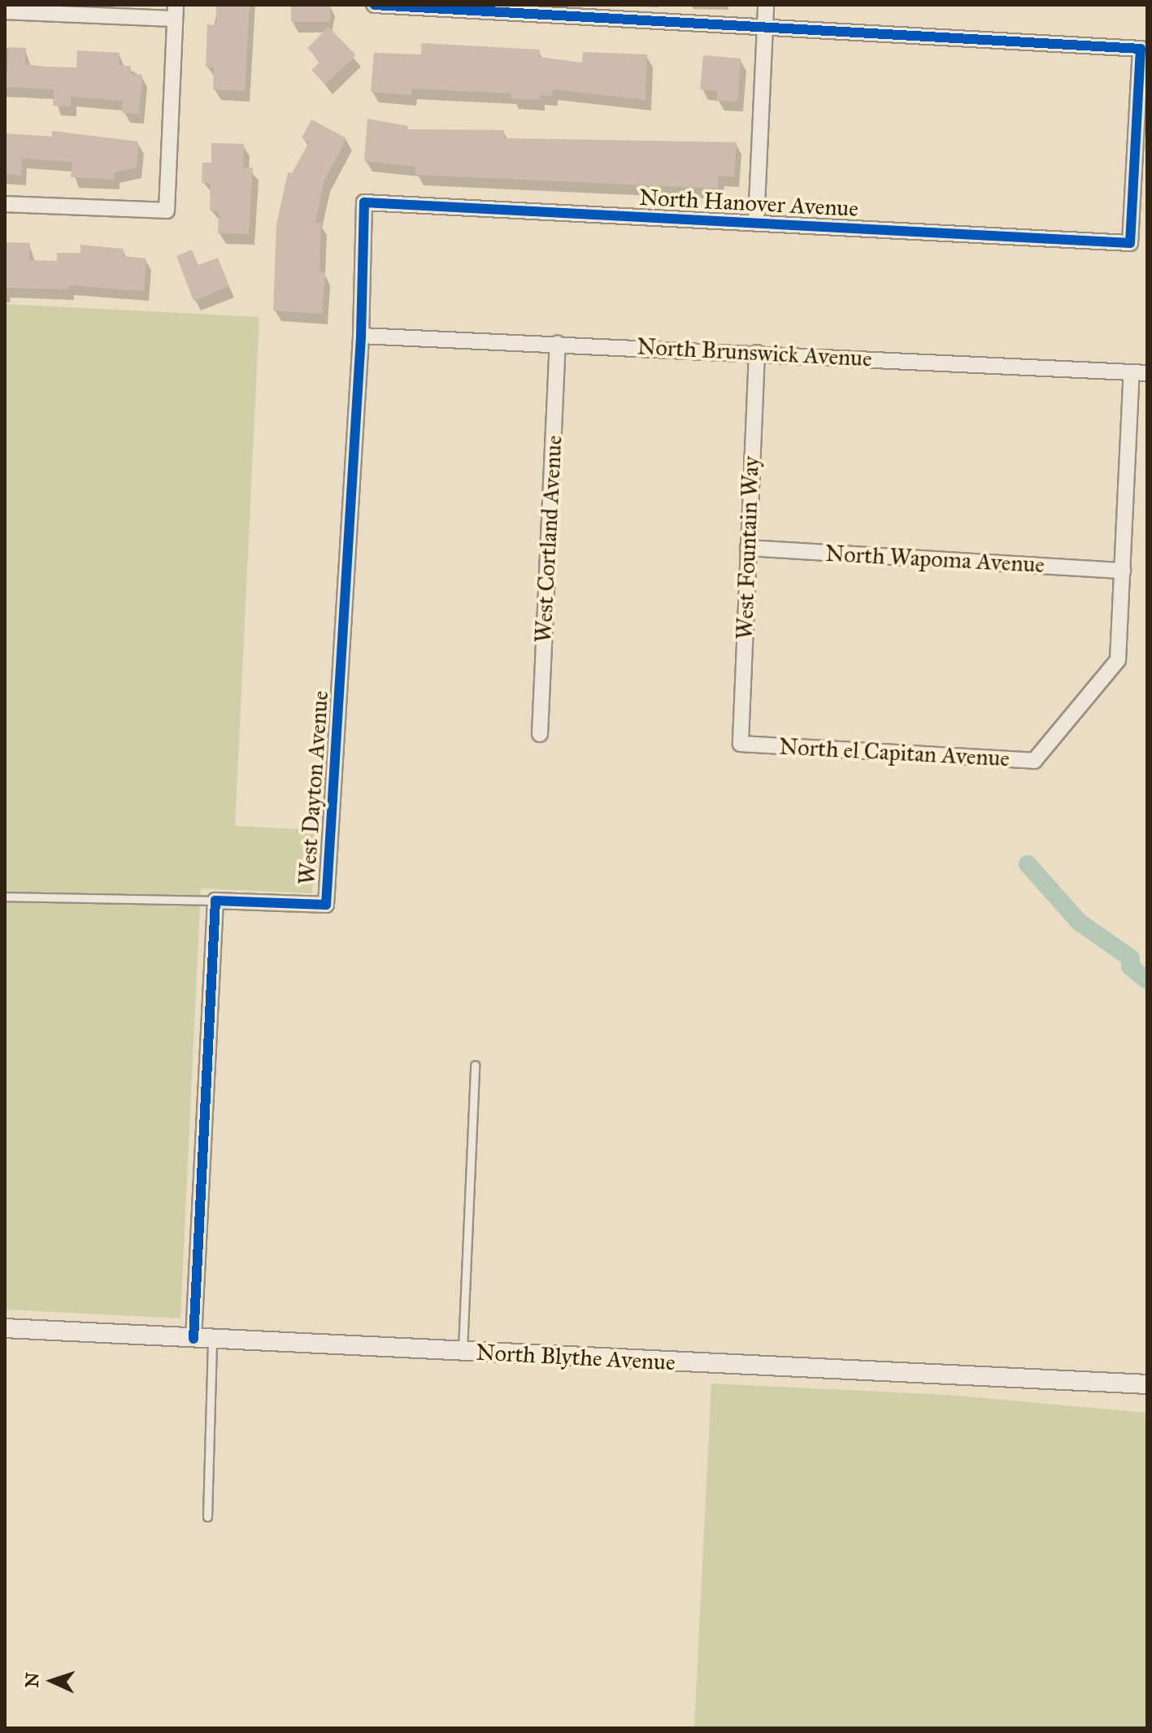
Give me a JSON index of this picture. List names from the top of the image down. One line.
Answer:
{"streets":{"street":["North Hanover Avenue","North Brunswick Avenue","West Cortland Avenue","West Fountain Way","North Wapoma Avenue","North el Capitan Avenue","West Dayton Avenue","North Blythe Avenue"]},"crossings":[["North Hanover Avenue","West Dayton Avenue"],["North Brunswick Avenue","West Cortland Avenue"],["North Brunswick Avenue","West Fountain Way"],["North Brunswick Avenue","West Dayton Avenue"],["West Fountain Way","North Wapoma Avenue"],["West Fountain Way","North el Capitan Avenue"],["North Wapoma Avenue","North el Capitan Avenue"]],"north":"left"}
